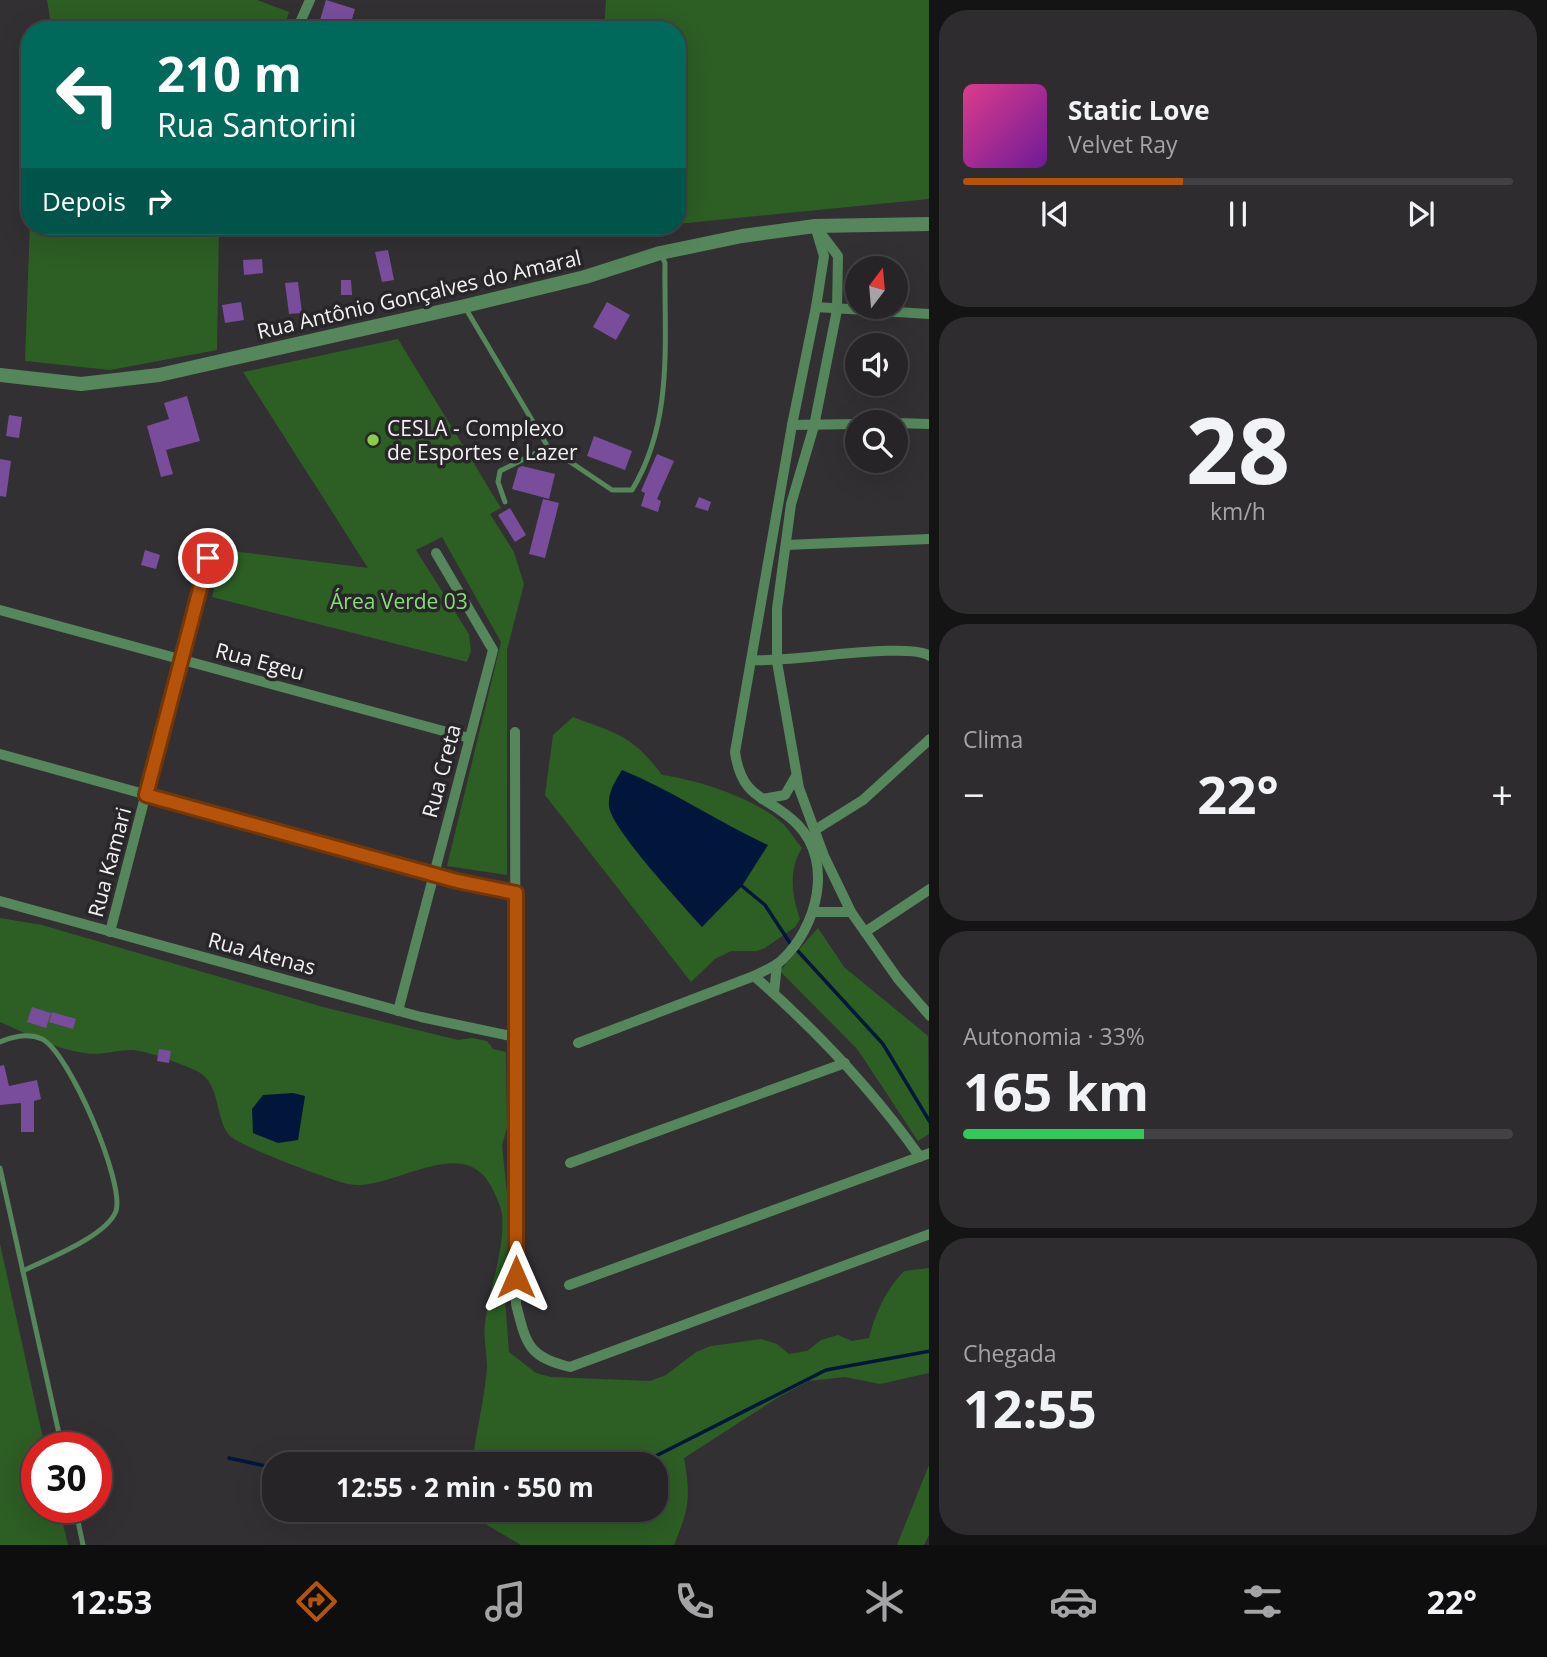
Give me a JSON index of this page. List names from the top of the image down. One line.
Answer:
{"streets":{"street":["Rua Antônio Gonçalves do Amaral","Rua Egeu","Rua Creta","Rua Kamari","Rua Atenas"]},"crossings":[["Rua Egeu","Rua Creta"],["Rua Egeu","Rua Kamari"],["Rua Creta","Rua Atenas"],["Rua Kamari","Rua Atenas"]],"parks":["Área Verde 03"],"places":["CESLA - Complexo de Esportes e Lazer"],"north":"top","page":{"turn":["210 m","Rua Santorini"],"song":["Static Love","Velvet Ray"],"then":"Depois","tile":[["28","km/h"],"Clima",["Autonomia · 33%","165 km"],["Chegada","12:55"]],"heat":["−","22°","+"],"limit":"30","trip":"12:55 · 2 min · 550 m","tabs":["12:53","22°"]}}
